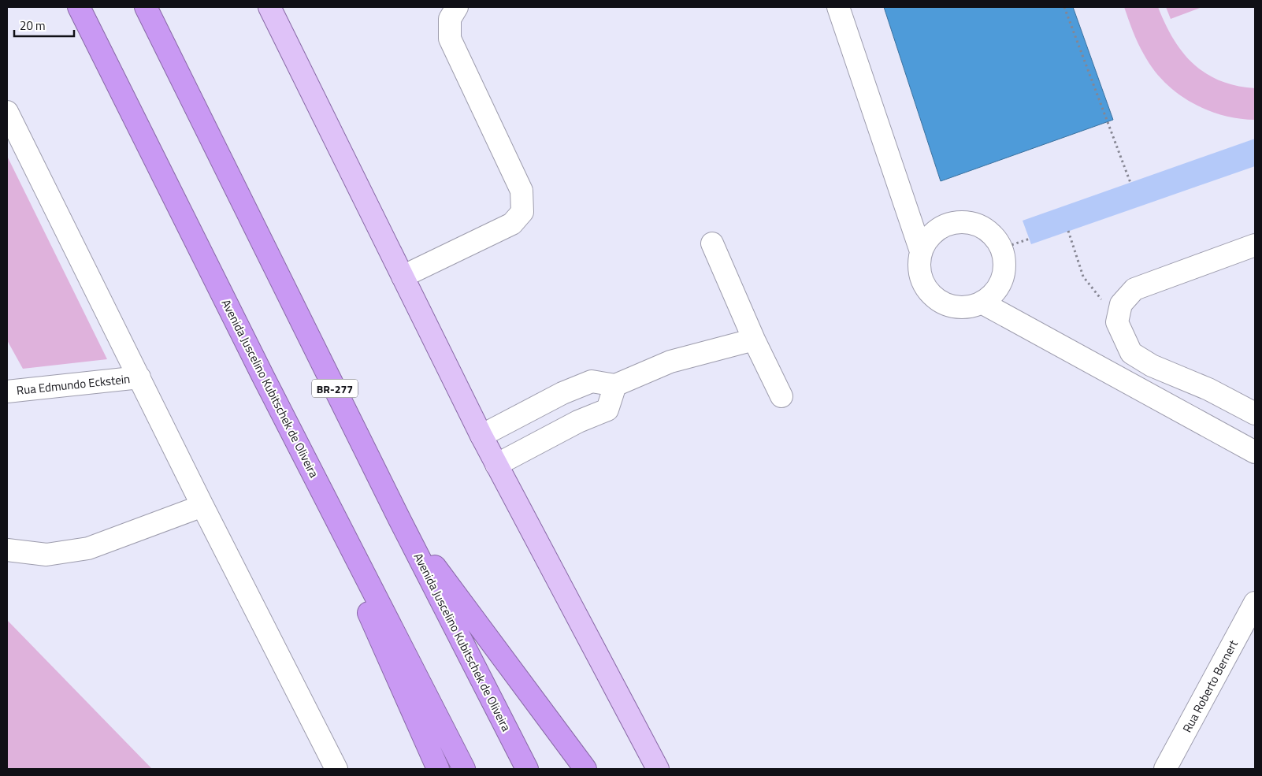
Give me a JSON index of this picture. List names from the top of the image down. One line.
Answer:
{"streets":{"highway":["Avenida Juscelino Kubitschek de Oliveira","BR-277"],"street":["Rua Edmundo Eckstein","Rua Roberto Bernert"]},"scale_bar":"20 m"}
